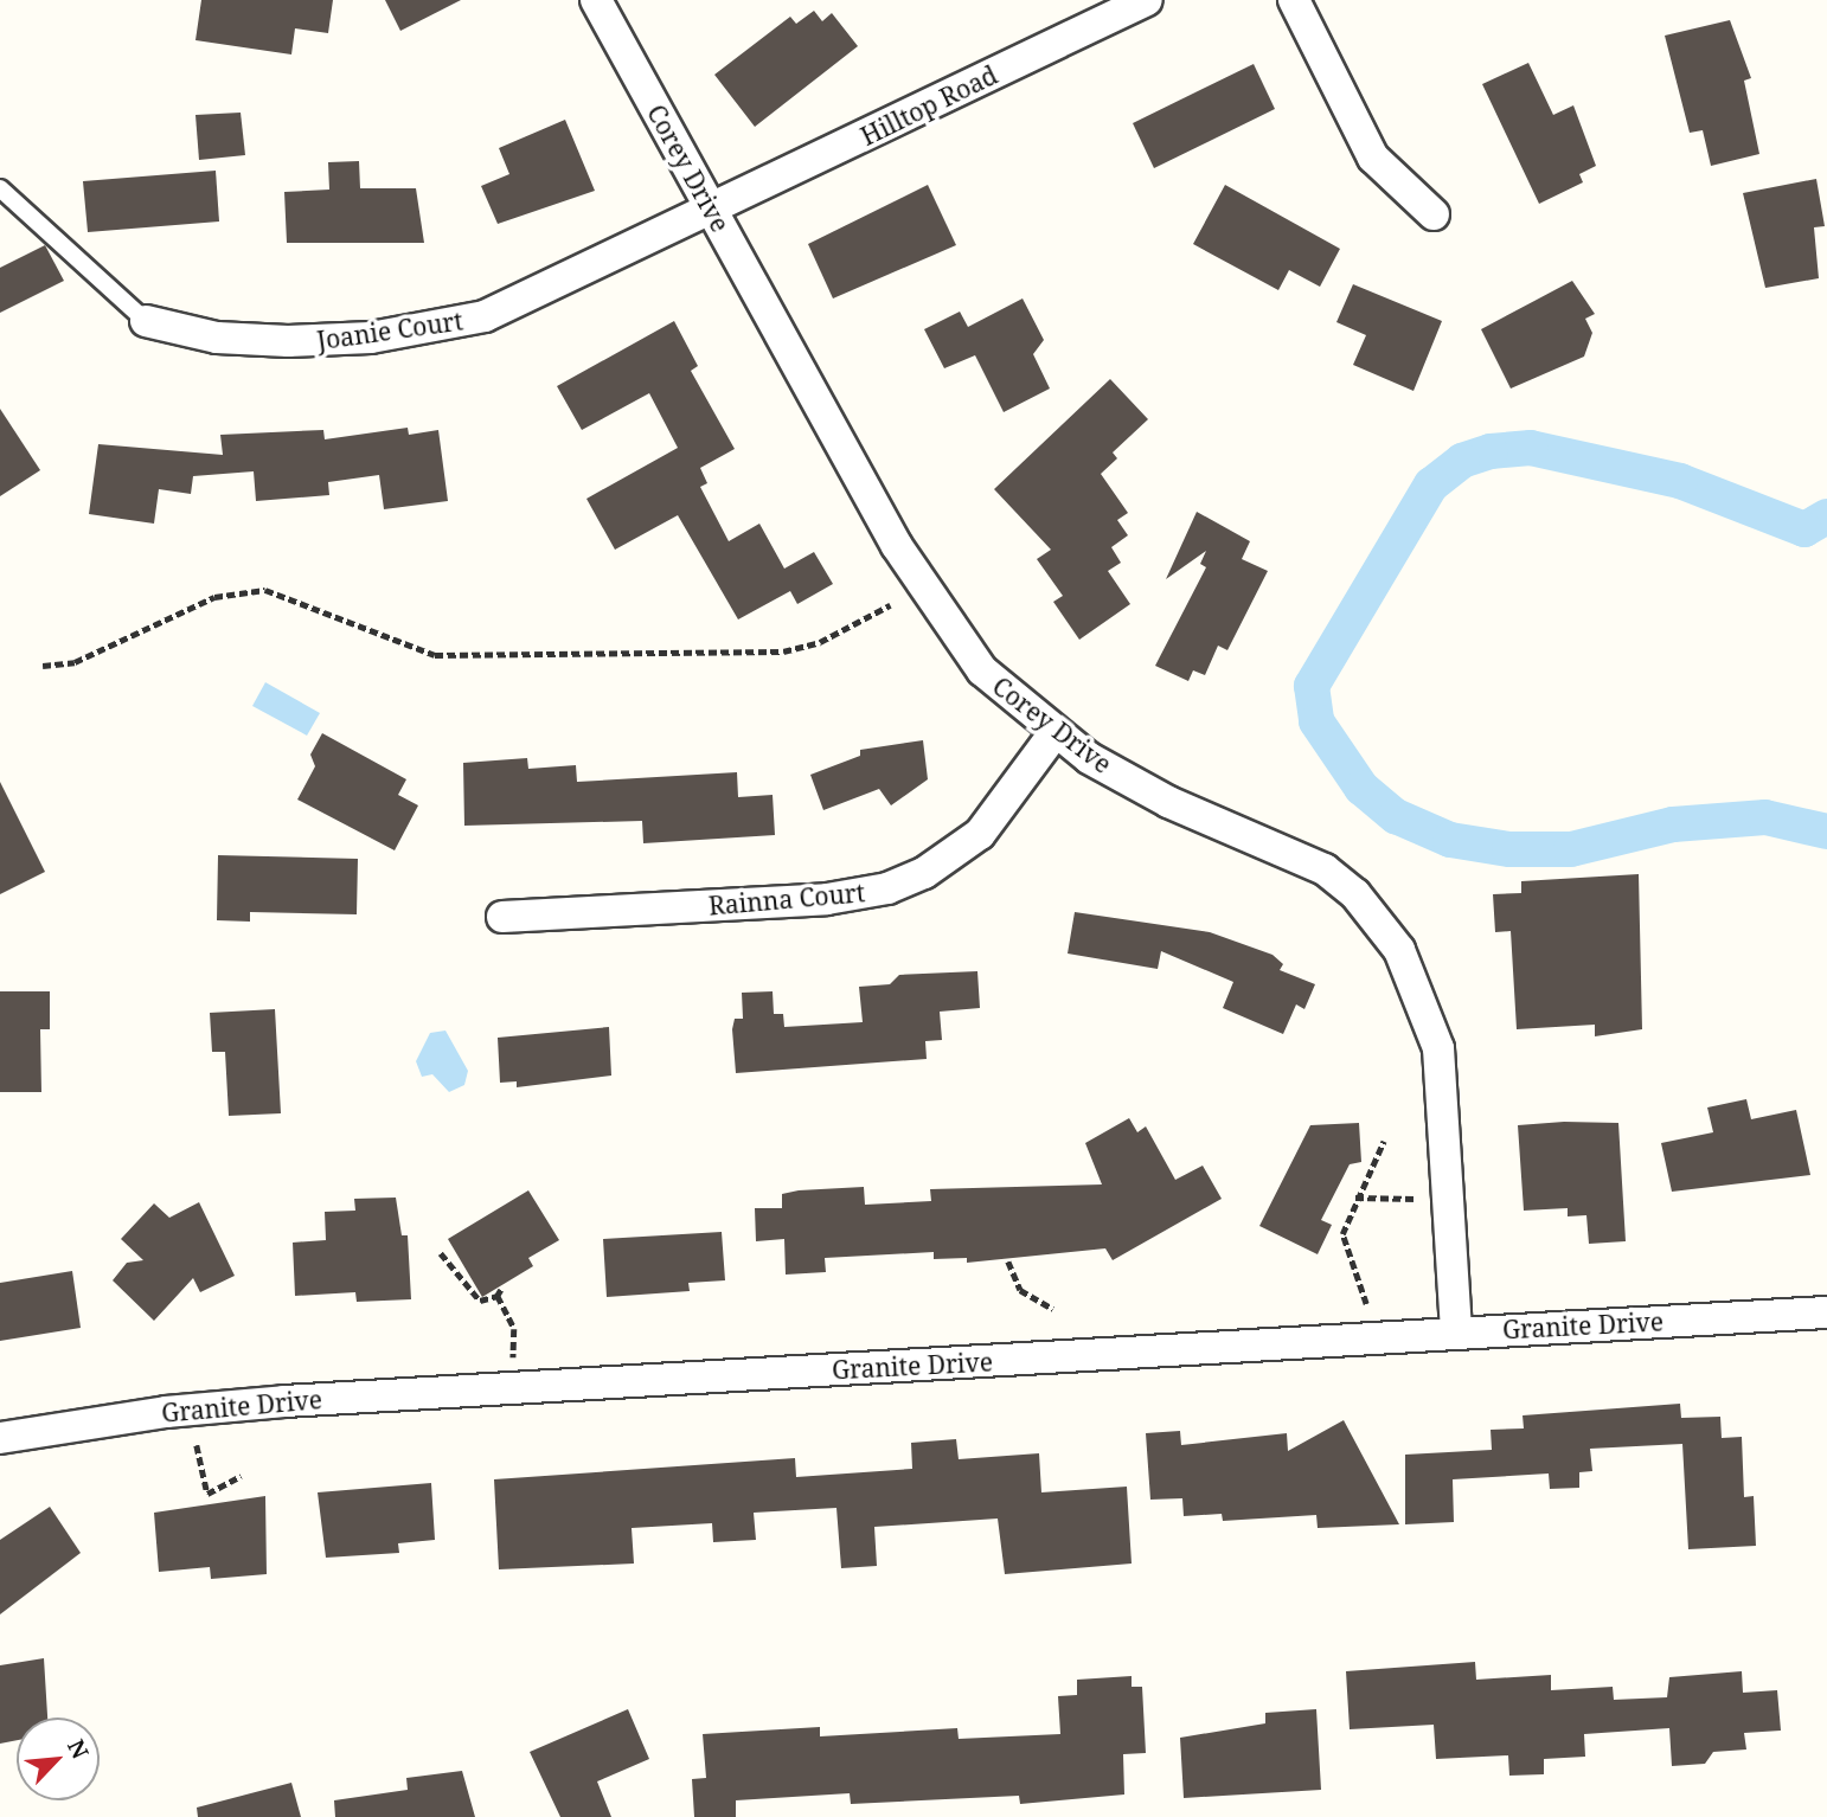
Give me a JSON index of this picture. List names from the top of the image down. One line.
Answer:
{"streets":{"street":["Hilltop Road","Corey Drive","Joanie Court","Rainna Court","Granite Drive"]},"crossings":[["Hilltop Road","Corey Drive"],["Hilltop Road","Joanie Court"],["Corey Drive","Joanie Court"],["Corey Drive","Rainna Court"],["Corey Drive","Granite Drive"]],"north":"top right"}
